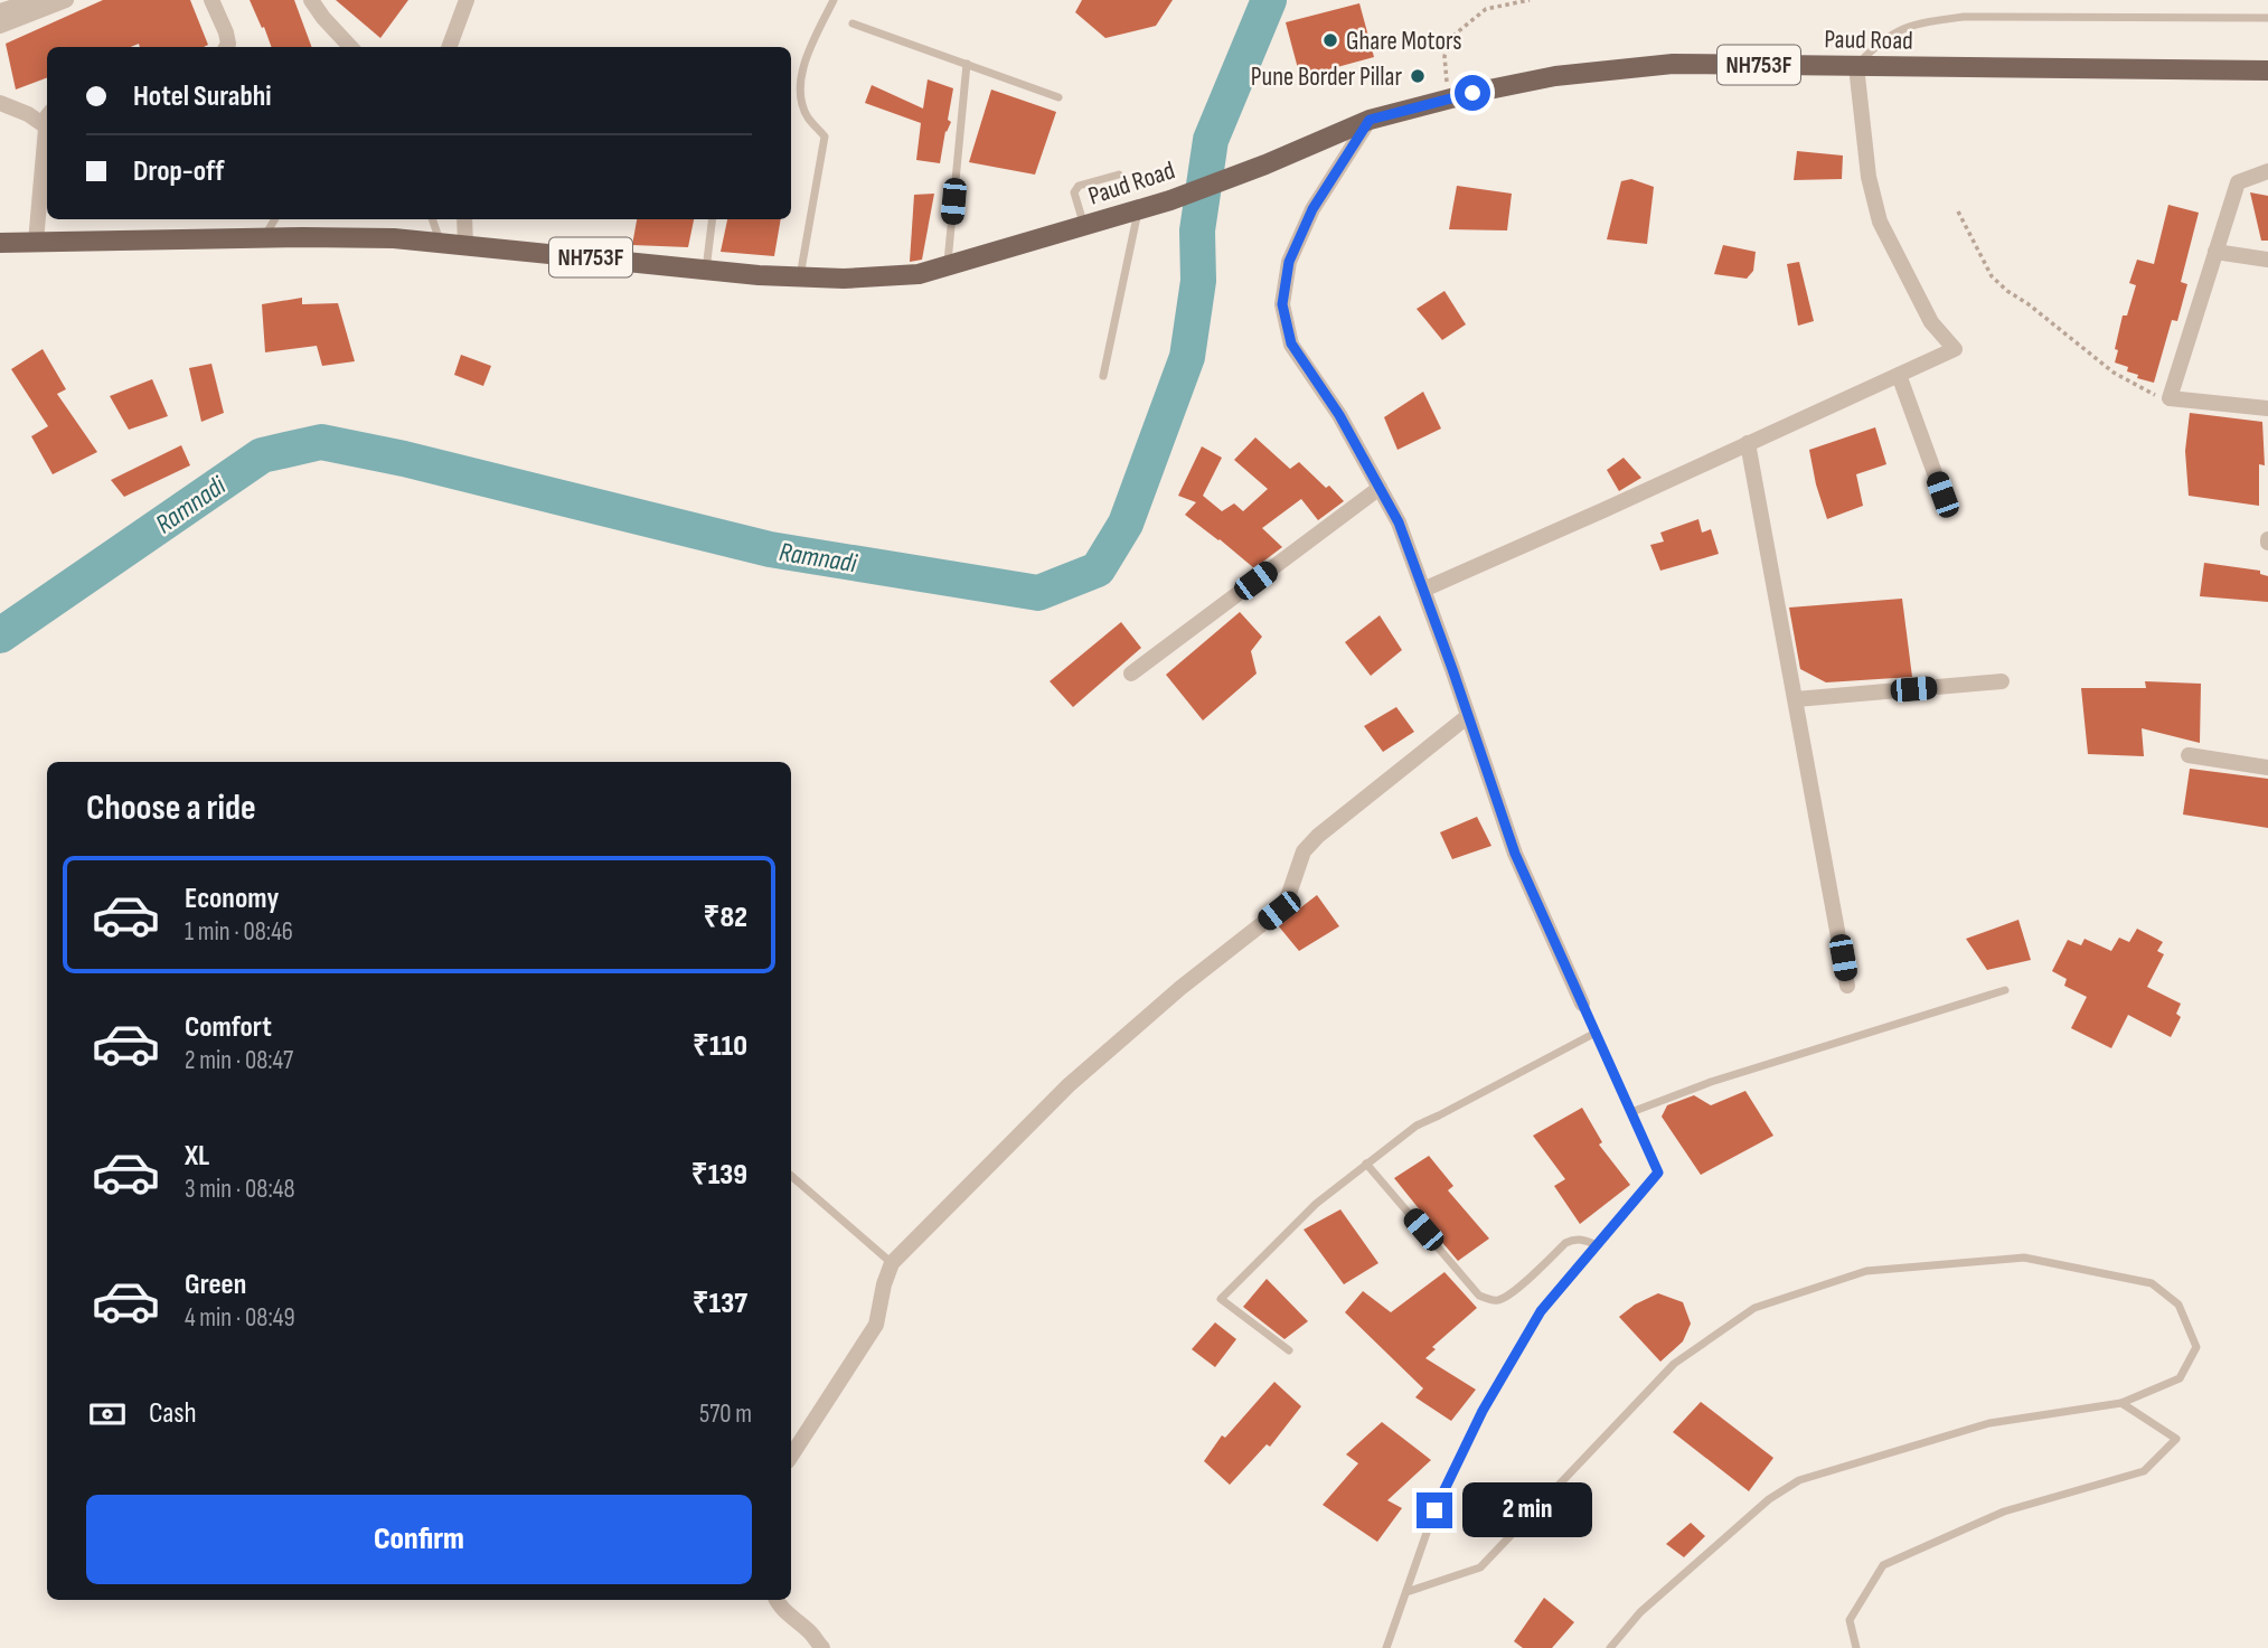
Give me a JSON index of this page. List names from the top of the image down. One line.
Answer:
{"streets":{"main road":["Paud Road","NH753F"]},"water":["Ramnadi"],"places":["Ghare Motors","Pune Border Pillar"],"page":{"banner":["Hotel Surabhi","Drop-off"],"heading":"Choose a ride","list":[{"name":"Economy","note":"1 min · 08:46","value":"₹82"},{"name":"Comfort","note":"2 min · 08:47","value":"₹110"},{"name":"XL","note":"3 min · 08:48","value":"₹139"},{"name":"Green","note":"4 min · 08:49","value":"₹137"}],"pay":["Cash","570 m"],"buttons":"Confirm","bubble":"2 min"}}
